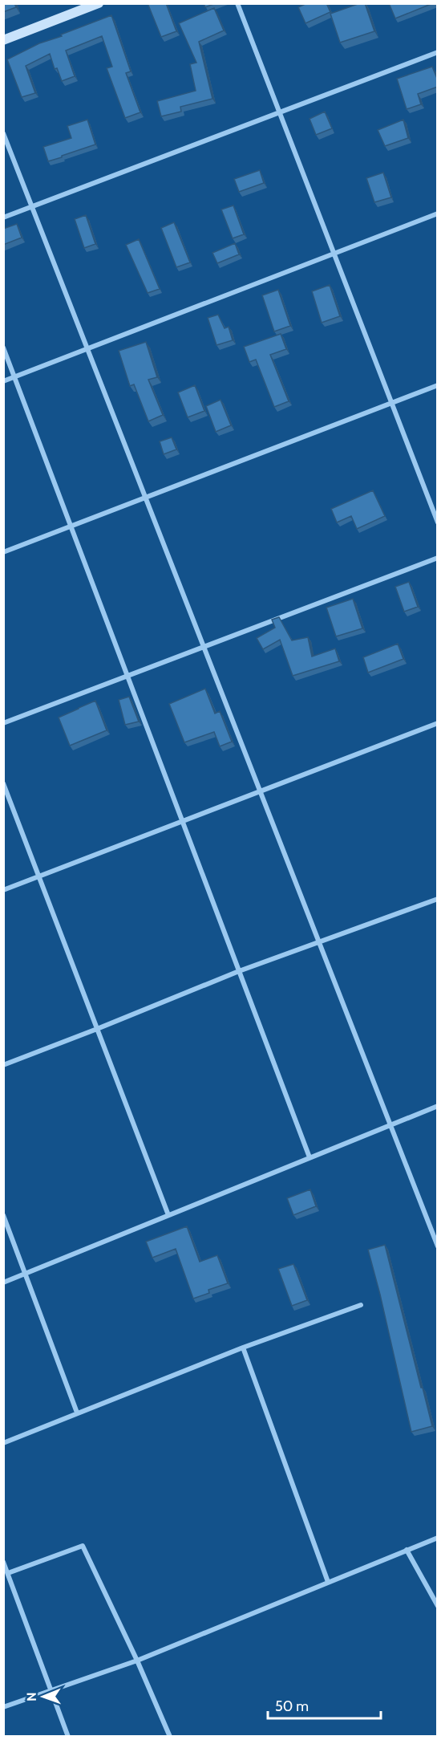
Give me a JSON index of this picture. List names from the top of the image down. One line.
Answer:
{"scale_bar":"50 m","north":"left"}
